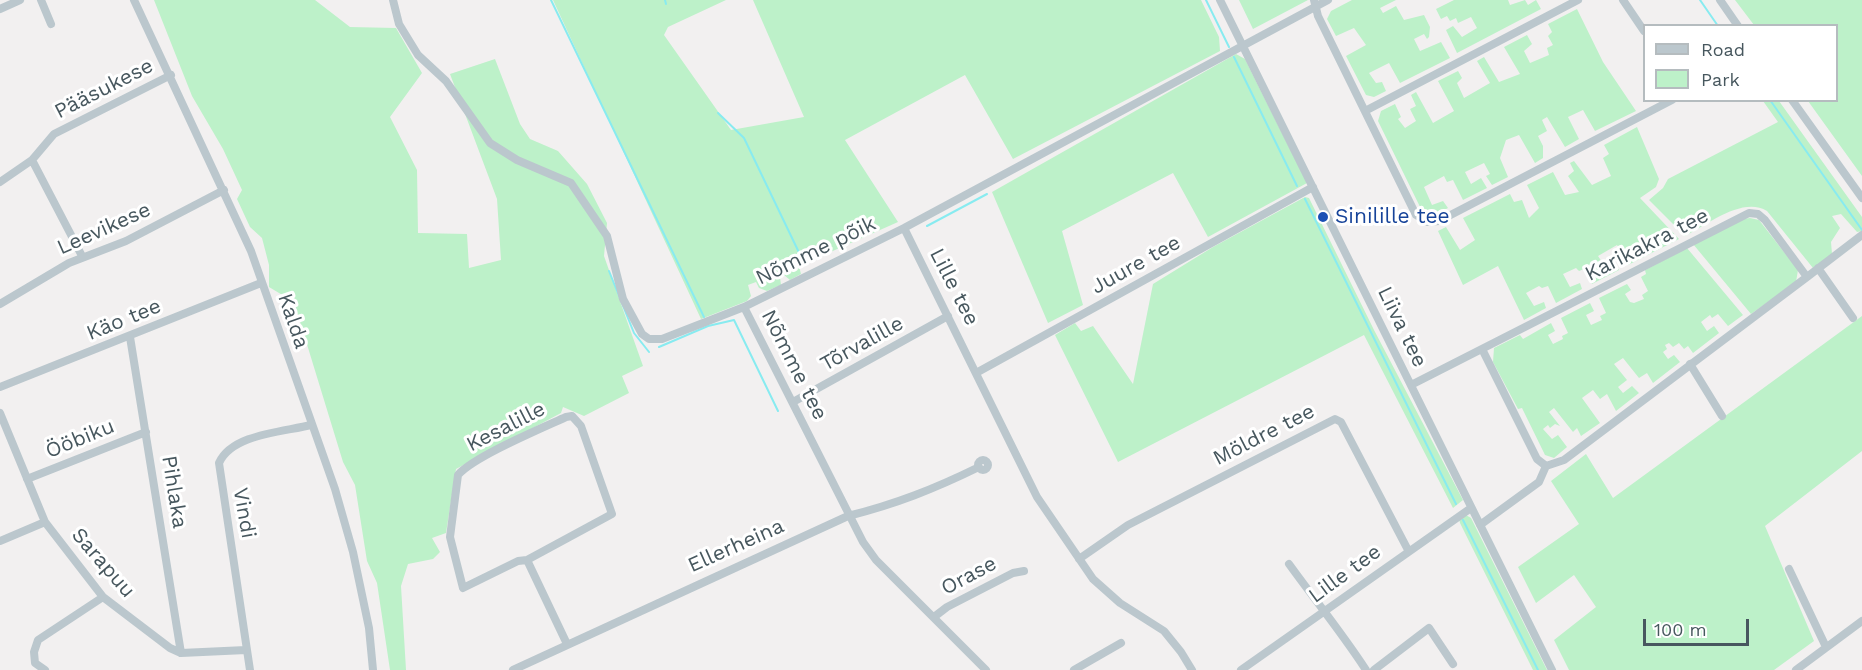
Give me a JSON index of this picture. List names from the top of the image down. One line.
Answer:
{"streets":{"street":["Pääsukese","Leevikese","Karikakra tee","Nõmme põik","Juure tee","Lille tee","Käo tee","Kalda","Liiva tee","Tõrvalille","Nõmme tee","Kesalille","Möldre tee","Ööbiku","Pihlaka","Vindi","Ellerheina","Sarapuu","Orase"]},"crossings":[["Pääsukese","Kalda"],["Leevikese","Kalda"],["Karikakra tee","Liiva tee"],["Nõmme põik","Lille tee"],["Nõmme põik","Nõmme tee"],["Juure tee","Lille tee"],["Juure tee","Liiva tee"],["Lille tee","Liiva tee"],["Lille tee","Tõrvalille"],["Lille tee","Möldre tee"],["Käo tee","Kalda"],["Käo tee","Pihlaka"],["Kalda","Vindi"],["Tõrvalille","Nõmme tee"],["Nõmme tee","Ellerheina"],["Nõmme tee","Orase"],["Ööbiku","Pihlaka"],["Ööbiku","Sarapuu"],["Pihlaka","Sarapuu"]],"places":["Sinilille tee"],"legend":["Road","Park"],"scale_bar":"100 m"}
